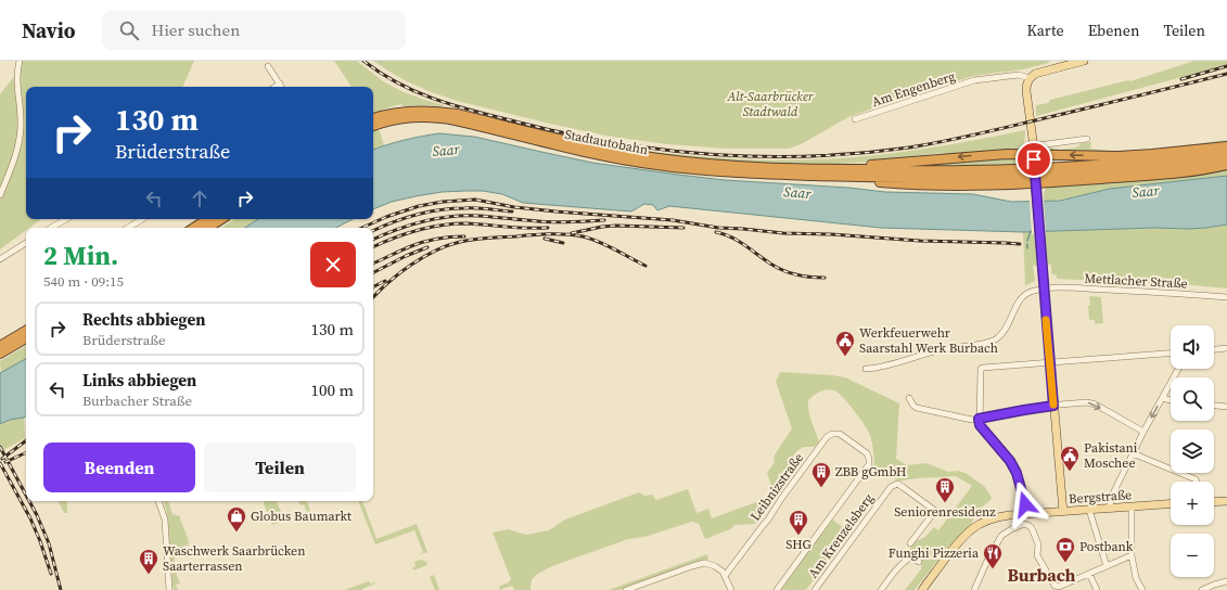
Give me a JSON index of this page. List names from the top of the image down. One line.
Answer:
{"streets":{"highway":["Stadtautobahn"],"main road":["Bergstraße"],"street":["Am Engenberg","Mettlacher Straße","Leibnizstraße","Am Krenzelsberg"]},"districts":["Burbach"],"water":["Saar"],"parks":["Alt-Saarbrücker Stadtwald"],"places":{"public building":["Werkfeuerwehr Saarstahl Werk Burbach","Pakistani Moschee"],"building":["ZBB gGmbH","Seniorenresidenz","SHG","Waschwerk Saarbrücken Saarterrassen"],"shop":["Globus Baumarkt"],"bank":["Postbank"],"restaurant":["Funghi Pizzeria"]},"page":{"header":"Navio","search":"Hier suchen","nav":["Karte","Ebenen","Teilen"],"turn":["130 m","Brüderstraße"],"heading":["2 Min.","540 m · 09:15"],"list":[{"name":"Rechts abbiegen","note":"Brüderstraße","value":"130 m"},{"name":"Links abbiegen","note":"Burbacher Straße","value":"100 m"}],"map_buttons":["+","−"],"buttons":["Beenden","Teilen"]}}
